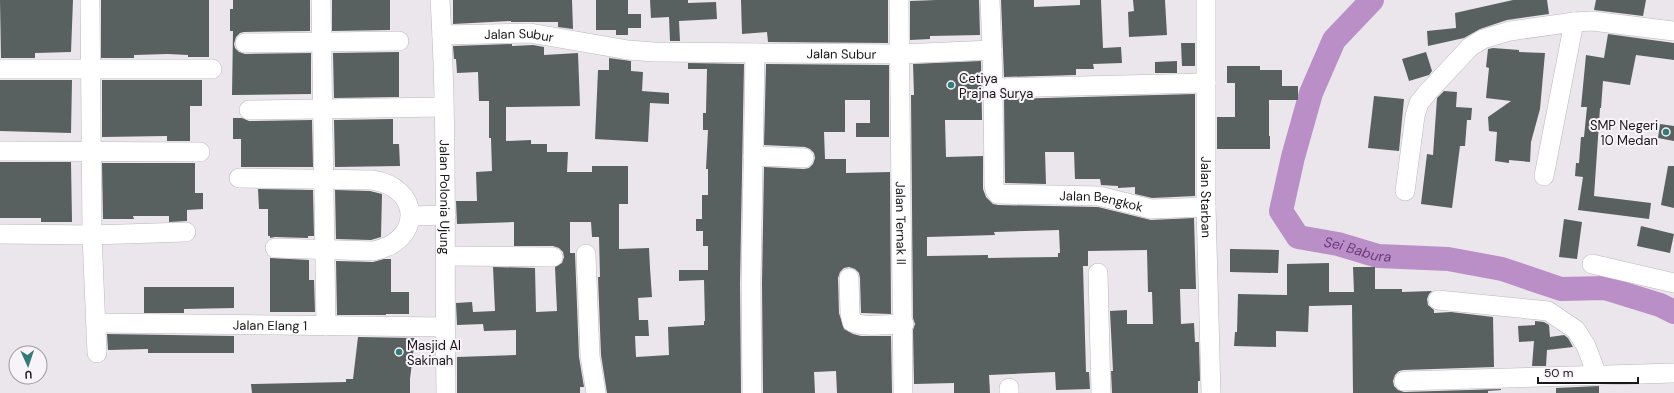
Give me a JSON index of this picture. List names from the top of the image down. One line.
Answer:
{"streets":{"street":["Jalan Subur","Jalan Polonia Ujung","Jalan Starban","Jalan Bengkok","Jalan Ternak II","Jalan Elang 1"]},"crossings":[["Jalan Subur","Jalan Polonia Ujung"],["Jalan Subur","Jalan Ternak II"],["Jalan Polonia Ujung","Jalan Elang 1"],["Jalan Starban","Jalan Bengkok"]],"water":["Sei Babura"],"places":["Cetiya Prajna Surya","SMP Negeri 10 Medan","Masjid Al Sakinah"],"scale_bar":"50 m","north":"bottom"}
